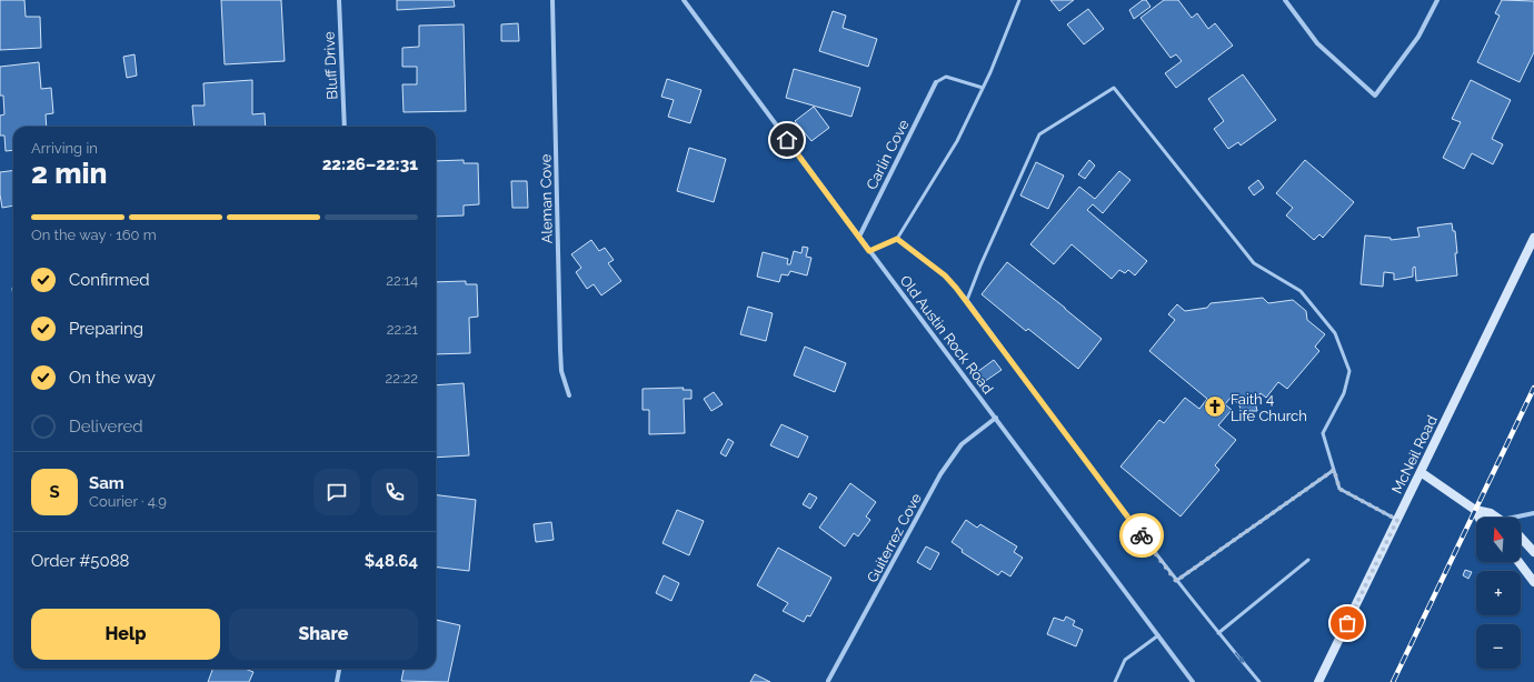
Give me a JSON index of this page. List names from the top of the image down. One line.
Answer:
{"streets":{"main road":["McNeil Road"],"street":["Bluff Drive","Carlin Cove","Aleman Cove","Old Austin Rock Road","Guiterrez Cove"]},"crossings":[["Carlin Cove","Old Austin Rock Road"],["Old Austin Rock Road","Guiterrez Cove"]],"places":{"church":["Faith 4 Life Church"]},"north":"top","page":{"heading":["2 min","Arriving in","22:26–22:31"],"panel":["Sam","Courier · 4.9","Order #5088","$48.64"],"bar":"On the way · 160 m","list":[["Confirmed","22:14"],["Preparing","22:21"],["On the way","22:22"],"Delivered"],"round":"S","map_buttons":["+","−"],"buttons":["Help","Share"]}}
